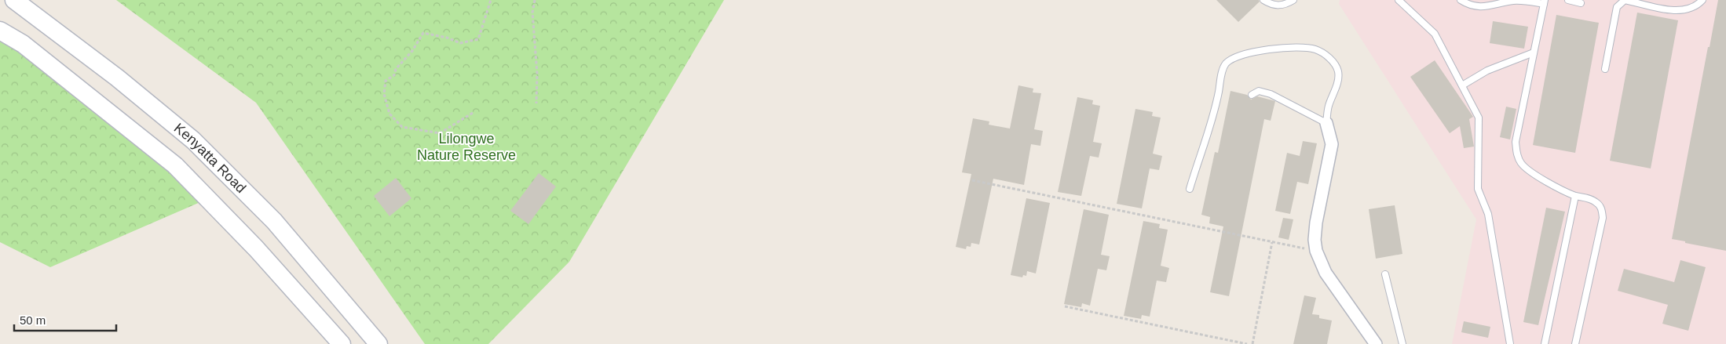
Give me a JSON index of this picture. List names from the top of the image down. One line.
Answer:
{"streets":{"main road":["Kenyatta Road"]},"parks":["Lilongwe Nature Reserve"],"scale_bar":"50 m"}
